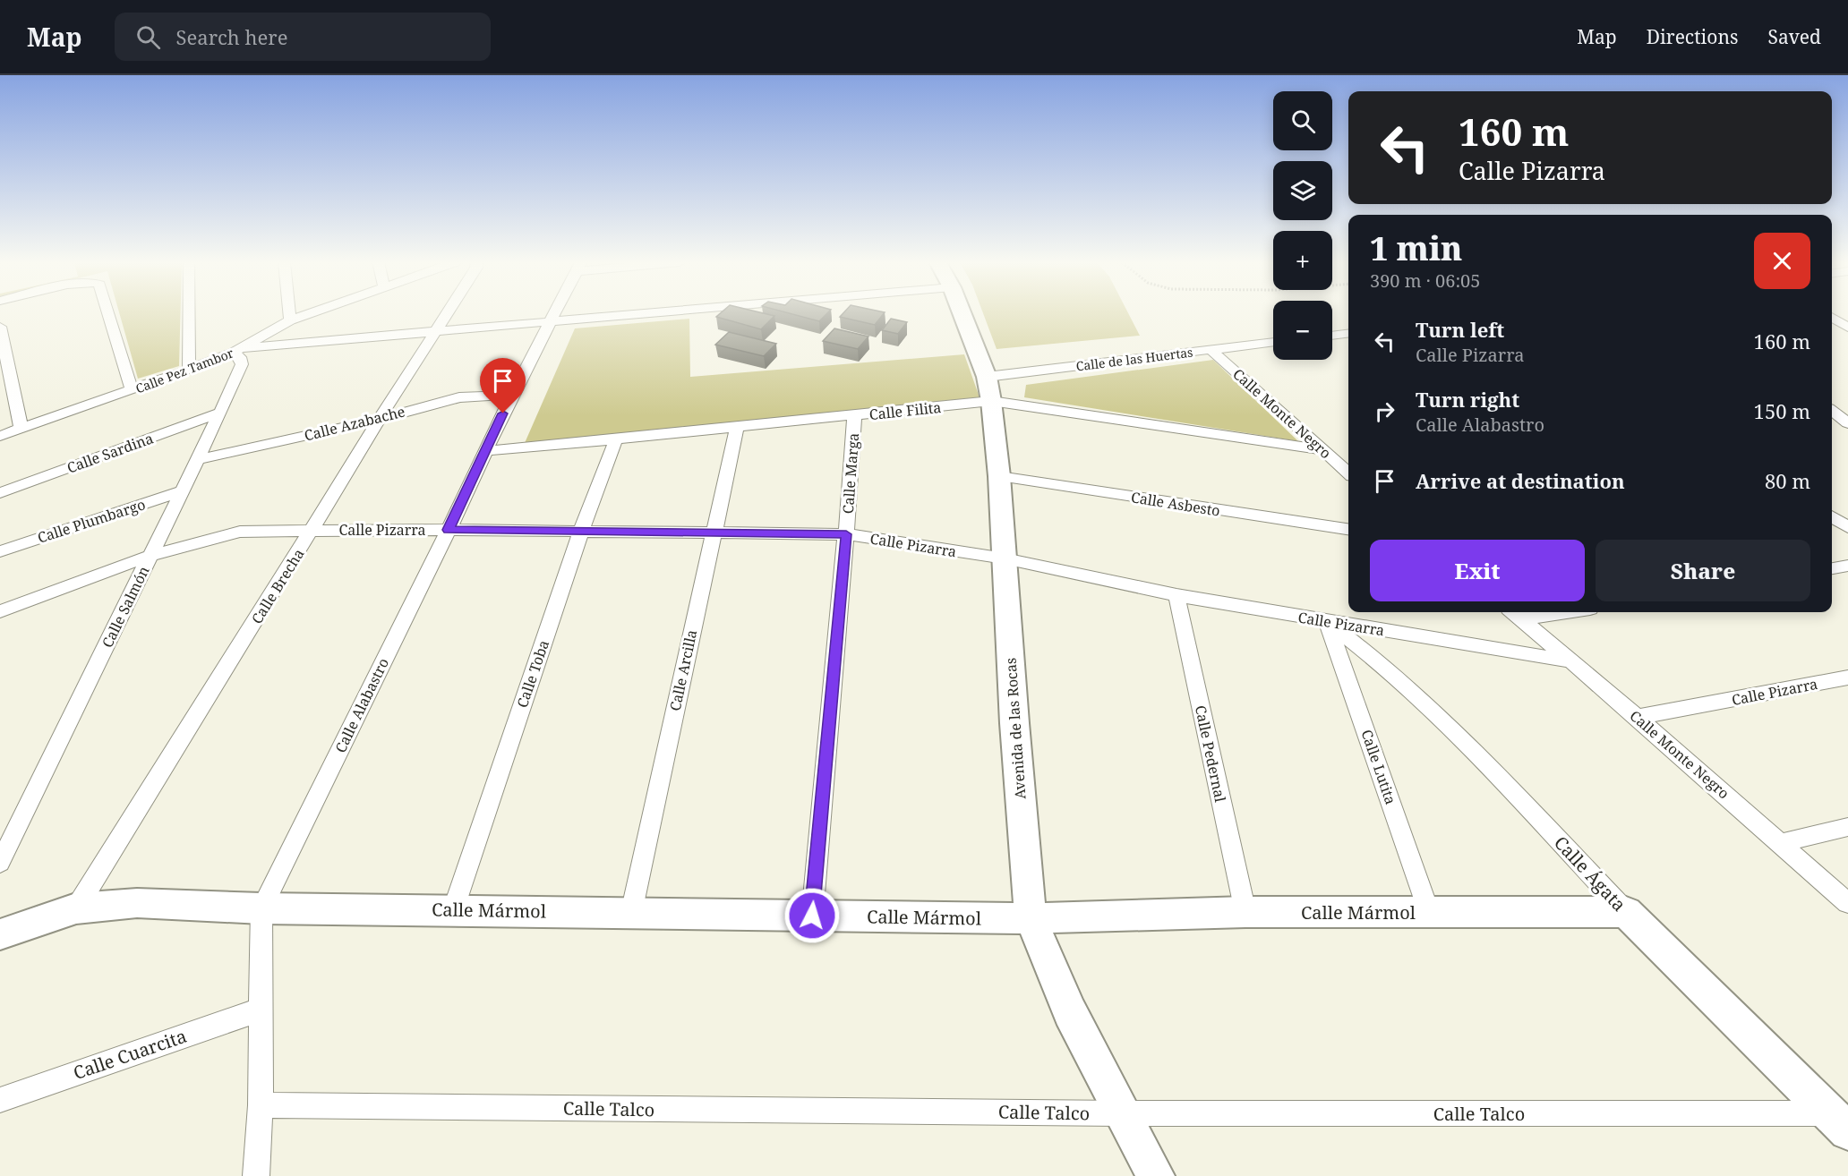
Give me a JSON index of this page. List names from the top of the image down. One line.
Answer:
{"streets":{"street":["Calle de las Huertas","Calle Pez Tambor","Calle Filita","Calle Monte Negro","Calle Azabache","Calle Sardina","Calle Marga","Calle Asbesto","Calle Plumbargo","Calle Pizarra","Calle Brecha","Calle Salmón","Calle Arcilla","Calle Toba","Calle Alabastro","Avenida de las Rocas","Calle Pedernal","Calle Lutita","Calle Ágata","Calle Mármol","Calle Cuarcita","Calle Talco"]},"crossings":[["Calle de las Huertas","Calle Filita"],["Calle de las Huertas","Calle Monte Negro"],["Calle de las Huertas","Avenida de las Rocas"],["Calle Pez Tambor","Calle Salmón"],["Calle Filita","Calle Monte Negro"],["Calle Filita","Calle Marga"],["Calle Filita","Calle Arcilla"],["Calle Filita","Calle Toba"],["Calle Filita","Calle Alabastro"],["Calle Filita","Avenida de las Rocas"],["Calle Monte Negro","Calle Pizarra"],["Calle Azabache","Calle Brecha"],["Calle Azabache","Calle Salmón"],["Calle Azabache","Calle Alabastro"],["Calle Sardina","Calle Salmón"],["Calle Marga","Calle Pizarra"],["Calle Marga","Calle Mármol"],["Calle Asbesto","Avenida de las Rocas"],["Calle Plumbargo","Calle Salmón"],["Calle Pizarra","Calle Brecha"],["Calle Pizarra","Calle Salmón"],["Calle Pizarra","Calle Arcilla"],["Calle Pizarra","Calle Toba"],["Calle Pizarra","Calle Alabastro"],["Calle Pizarra","Avenida de las Rocas"],["Calle Pizarra","Calle Pedernal"],["Calle Pizarra","Calle Lutita"],["Calle Pizarra","Calle Ágata"],["Calle Brecha","Calle Mármol"],["Calle Arcilla","Calle Mármol"],["Calle Toba","Calle Mármol"],["Calle Alabastro","Calle Mármol"],["Calle Alabastro","Calle Cuarcita"],["Calle Alabastro","Calle Talco"],["Avenida de las Rocas","Calle Mármol"],["Avenida de las Rocas","Calle Talco"],["Calle Pedernal","Calle Mármol"],["Calle Lutita","Calle Ágata"],["Calle Lutita","Calle Mármol"],["Calle Ágata","Calle Mármol"],["Calle Ágata","Calle Talco"]],"page":{"header":"Map","search":"Search here","nav":["Map","Directions","Saved"],"map_buttons":["+","−"],"turn":["160 m","Calle Pizarra"],"heading":["1 min","390 m · 06:05"],"list":[{"name":"Turn left","note":"Calle Pizarra","value":"160 m"},{"name":"Turn right","note":"Calle Alabastro","value":"150 m"},{"name":"Arrive at destination","value":"80 m"}],"buttons":["Exit","Share"]}}
